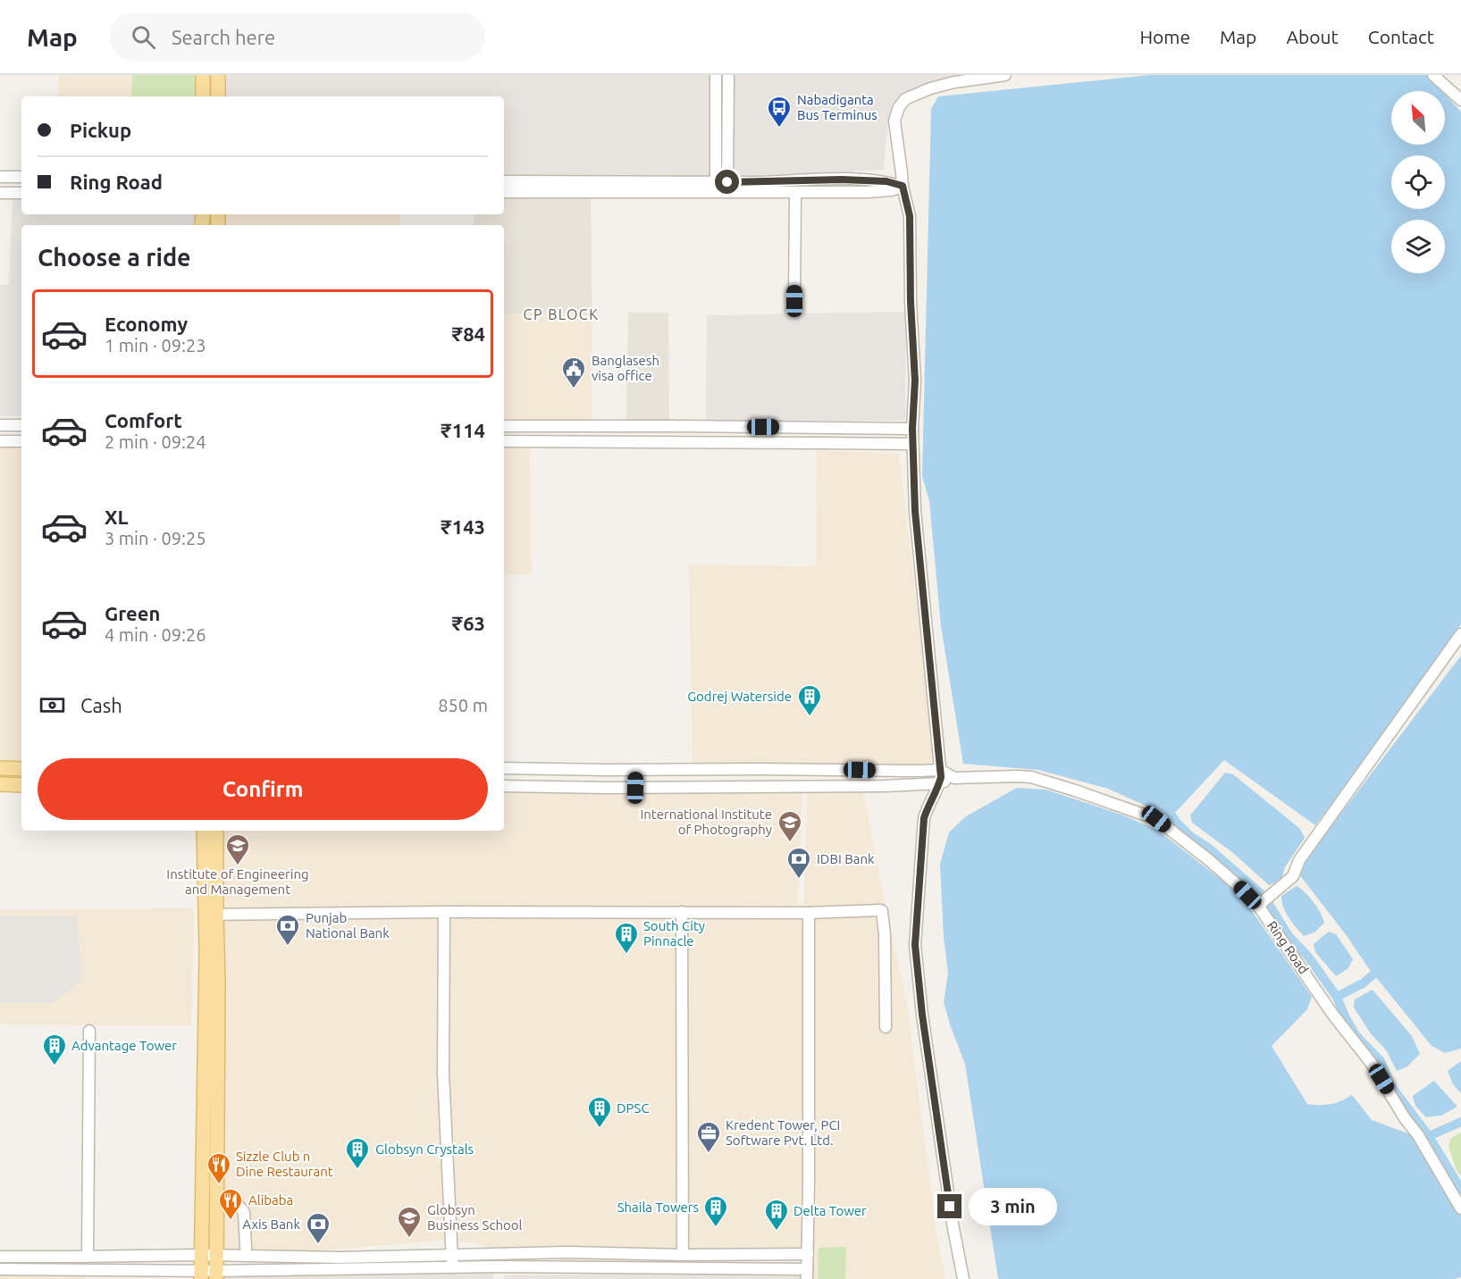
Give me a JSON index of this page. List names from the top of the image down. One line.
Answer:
{"streets":{"street":["Ring Road"]},"districts":["CP BLOCK"],"places":{"bus stop":["Nabadiganta Bus Terminus"],"public building":["Banglasesh visa office"],"building":["Godrej Waterside","South City Pinnacle","Advantage Tower","DPSC","Globsyn Crystals","Shaila Towers","Delta Tower"],"school or university":["International Institute of Photography","Institute of Engineering and Management","Globsyn Business School"],"bank":["IDBI Bank","Punjab National Bank","Axis Bank"],"office":["Kredent Tower, PCI Software Pvt. Ltd."],"restaurant":["Sizzle Club n Dine Restaurant","Alibaba"]},"north":"top left","page":{"header":"Map","search":"Search here","nav":["Home","Map","About","Contact"],"banner":["Pickup","Ring Road"],"heading":"Choose a ride","list":[{"name":"Economy","note":"1 min · 09:23","value":"₹84"},{"name":"Comfort","note":"2 min · 09:24","value":"₹114"},{"name":"XL","note":"3 min · 09:25","value":"₹143"},{"name":"Green","note":"4 min · 09:26","value":"₹63"}],"pay":["Cash","850 m"],"buttons":"Confirm","bubble":"3 min"}}
